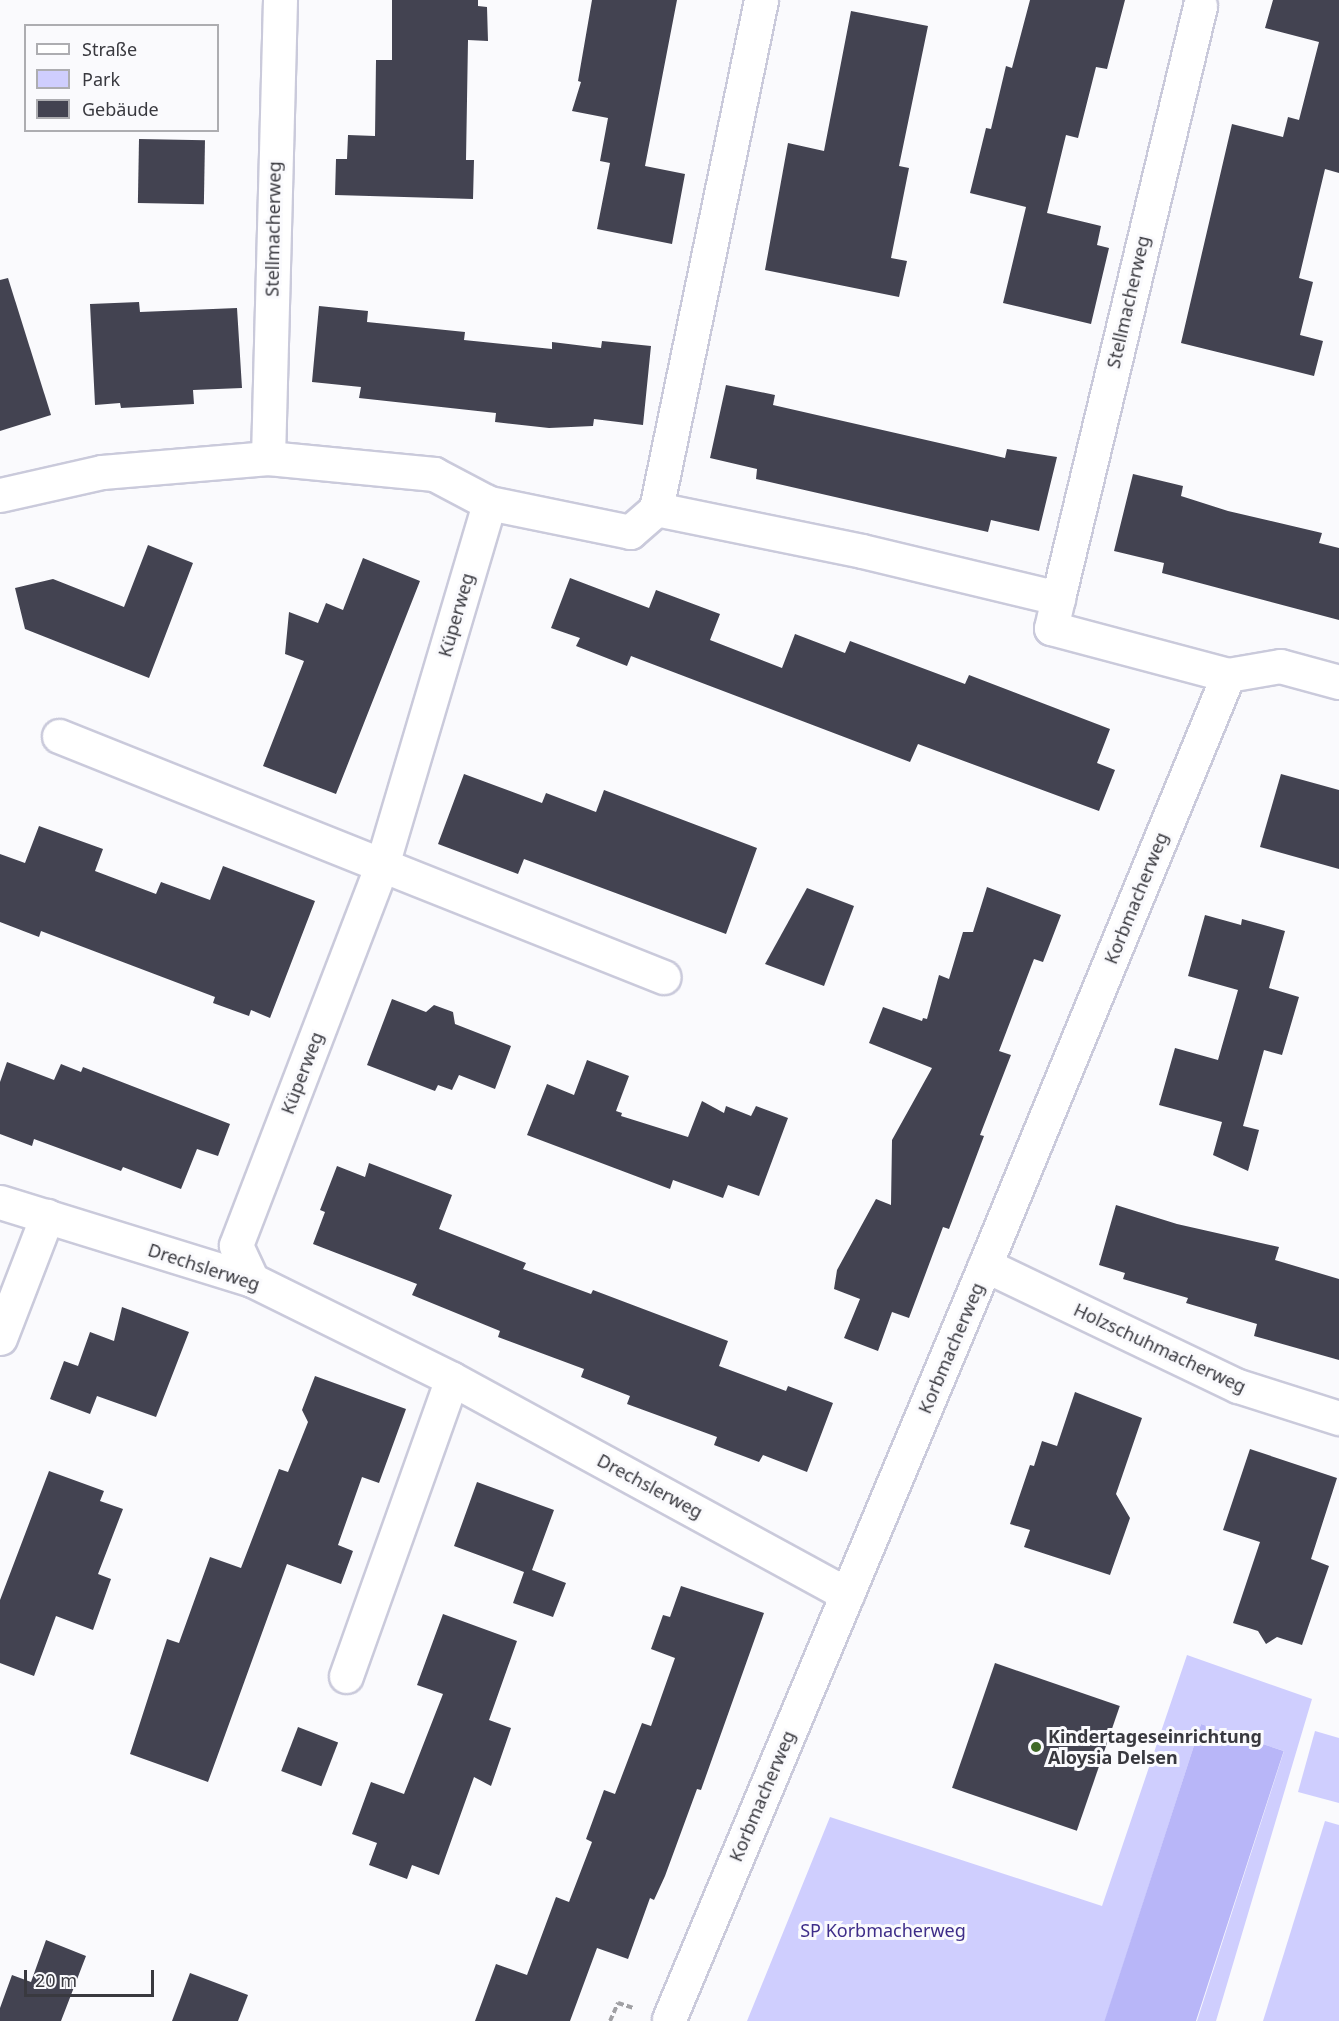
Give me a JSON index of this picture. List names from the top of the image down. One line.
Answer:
{"streets":{"street":["Stellmacherweg","Küperweg","Korbmacherweg","Drechslerweg","Holzschuhmacherweg"]},"crossings":[["Stellmacherweg","Korbmacherweg"],["Küperweg","Drechslerweg"],["Korbmacherweg","Drechslerweg"],["Korbmacherweg","Holzschuhmacherweg"]],"parks":["SP Korbmacherweg"],"places":["Kindertageseinrichtung Aloysia Delsen"],"legend":["Straße","Park","Gebäude"],"scale_bar":"20 m"}
